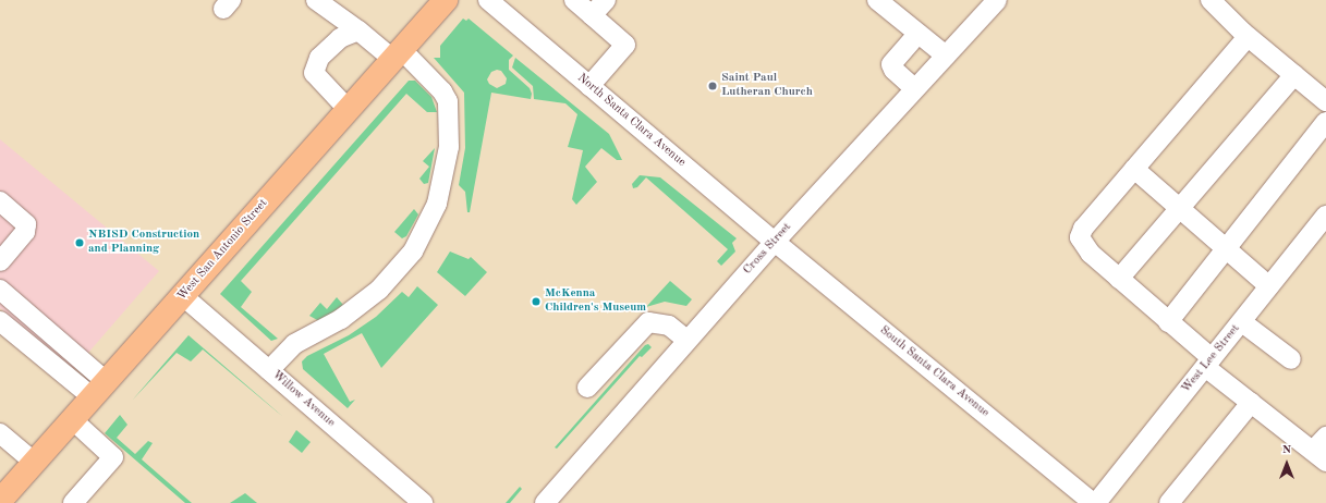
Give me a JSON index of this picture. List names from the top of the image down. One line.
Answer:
{"streets":{"main road":["West San Antonio Street"],"street":["North Santa Clara Avenue","Cross Street","West Lee Street","South Santa Clara Avenue","Willow Avenue"]},"crossings":[["North Santa Clara Avenue","Cross Street"],["North Santa Clara Avenue","South Santa Clara Avenue"],["Cross Street","South Santa Clara Avenue"],["West San Antonio Street","Willow Avenue"]],"places":["Saint Paul Lutheran Church","NBISD Construction and Planning","McKenna Children's Museum"],"north":"top"}
